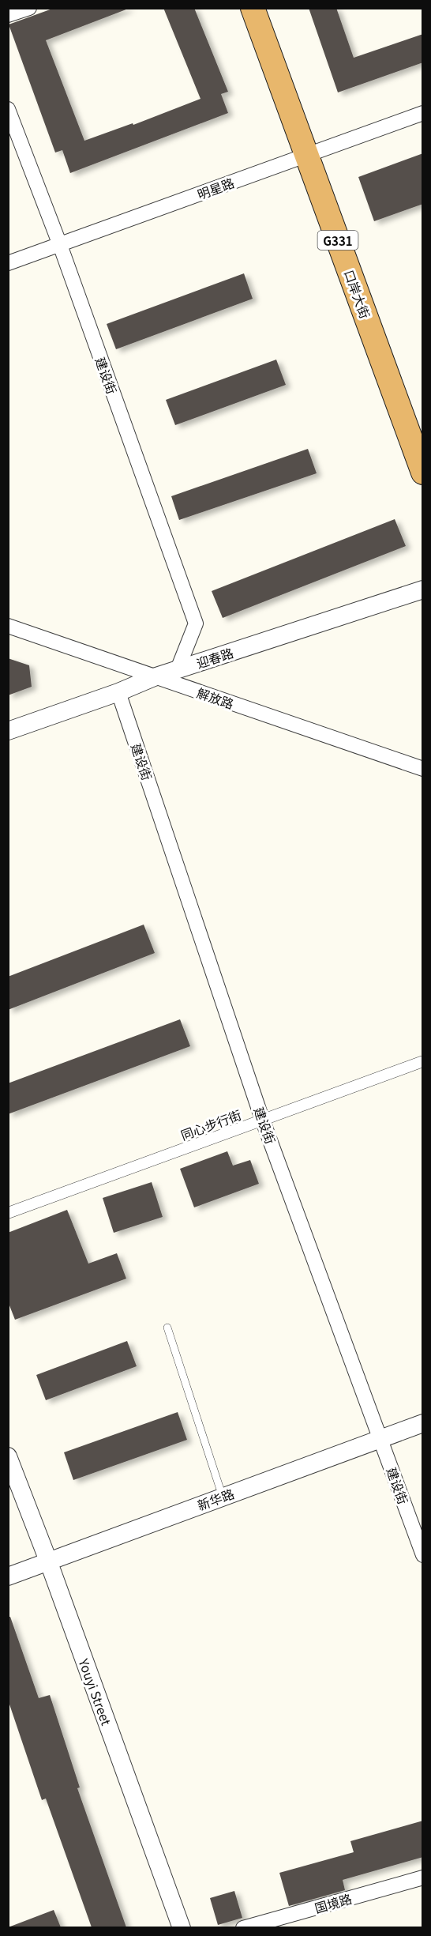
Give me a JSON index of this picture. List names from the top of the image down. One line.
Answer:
{"streets":{"highway":["G331","口岸大街"],"street":["明星路","建设街","迎春路","解放路","同心步行街","新华路","Youyi Street","国境路"]},"crossings":[["明星路","口岸大街"],["明星路","建设街"],["建设街","迎春路"],["建设街","同心步行街"],["建设街","新华路"],["迎春路","解放路"],["新华路","Youyi Street"]]}
